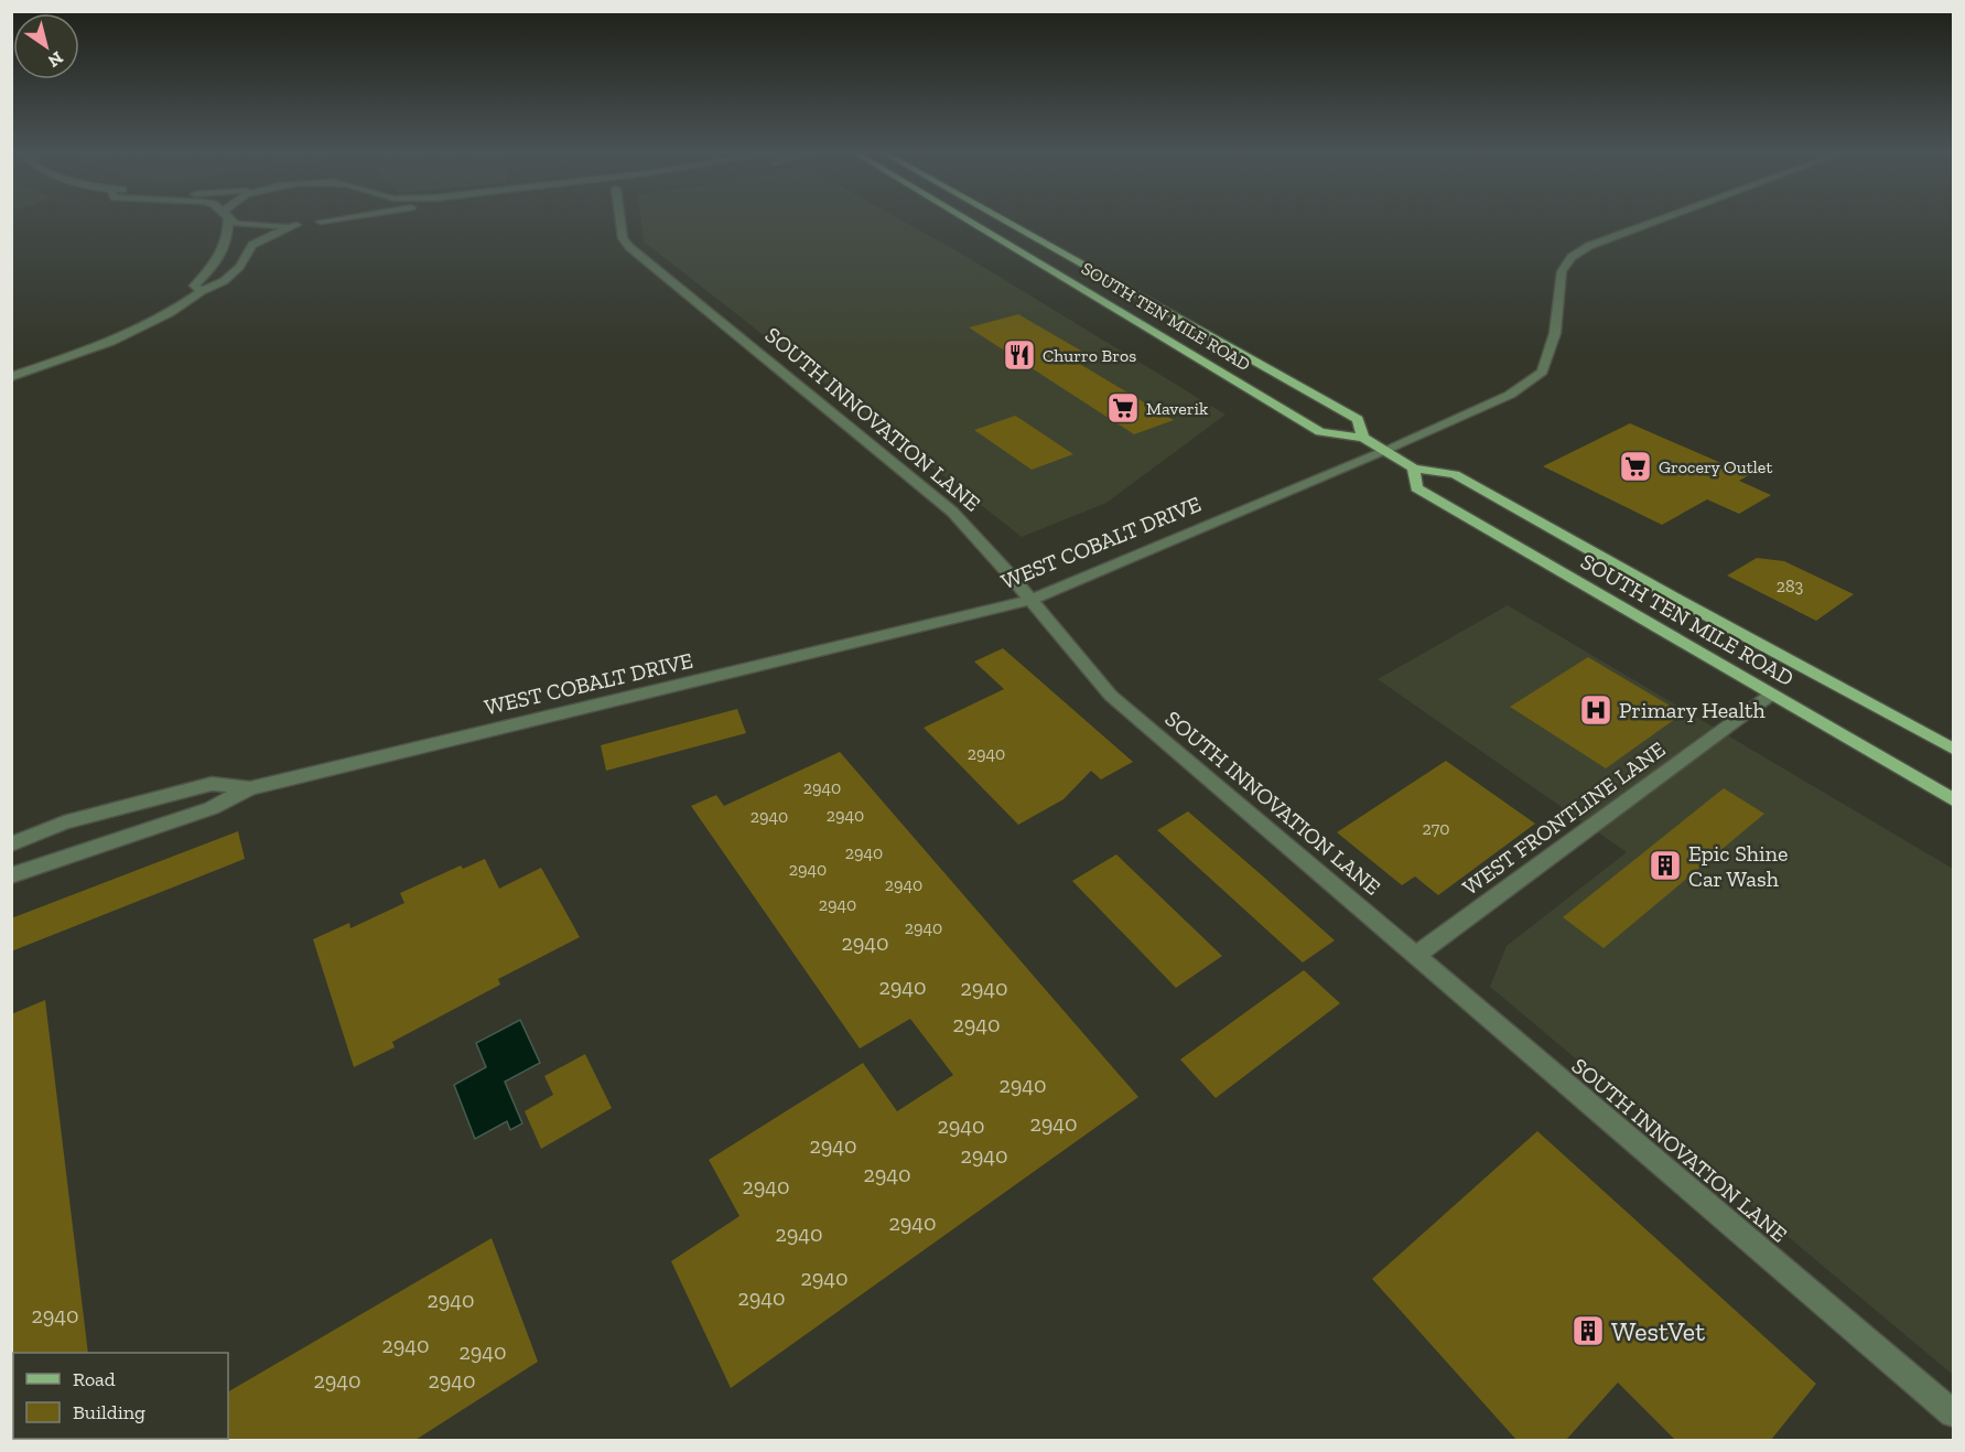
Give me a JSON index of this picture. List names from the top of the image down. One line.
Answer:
{"streets":{"main road":["SOUTH TEN MILE ROAD"],"street":["SOUTH INNOVATION LANE","WEST COBALT DRIVE","WEST FRONTLINE LANE"]},"crossings":[["SOUTH TEN MILE ROAD","WEST COBALT DRIVE"],["SOUTH TEN MILE ROAD","WEST FRONTLINE LANE"],["SOUTH INNOVATION LANE","WEST COBALT DRIVE"],["SOUTH INNOVATION LANE","WEST FRONTLINE LANE"]],"places":{"restaurant":["Churro Bros"],"supermarket":["Maverik","Grocery Outlet"],"hospital":["Primary Health"],"building":["Epic Shine Car Wash","WestVet"]},"house_numbers":["283","2940","2940","2940","2940","270","2940","2940","2940","2940","2940","2940","2940","2940","2940","2940","2940","2940","2940","2940","2940","2940","2940","2940","2940","2940","2940","2940","2940","2940","2940","2940"],"legend":["Road","Building"],"north":"bottom right"}
